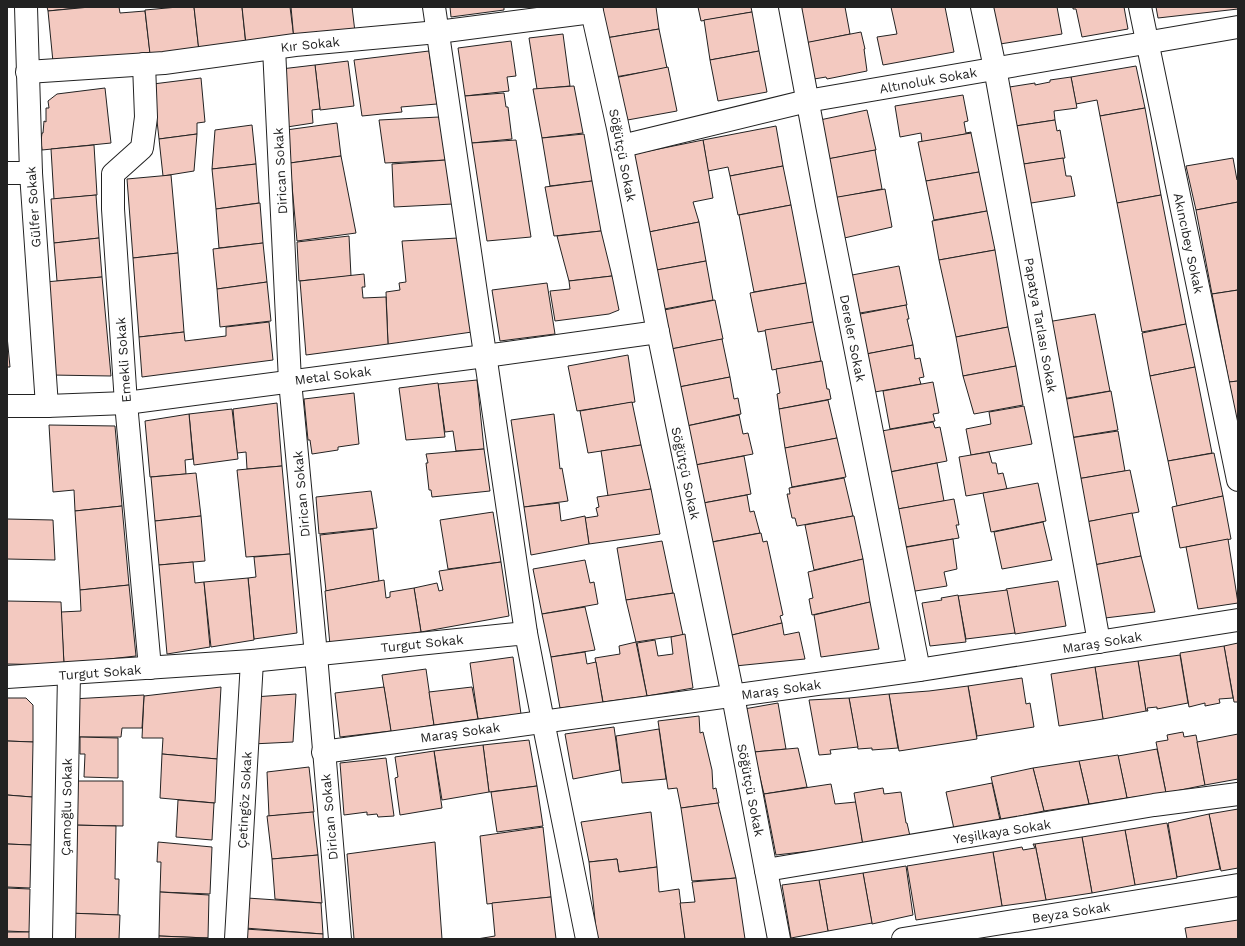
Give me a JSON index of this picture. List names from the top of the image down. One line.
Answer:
{"streets":{"street":["Kır Sokak","Altınoluk Sokak","Söğütçü Sokak","Dirican Sokak","Gülfer Sokak","Akıncıbey Sokak","Papatya Tarlası Sokak","Dereler Sokak","Emekli Sokak","Metal Sokak","Maraş Sokak","Turgut Sokak","Çetingöz Sokak","Çamoğlu Sokak","Yeşilkaya Sokak","Beyza Sokak"]},"crossings":[["Kır Sokak","Söğütçü Sokak"],["Kır Sokak","Dirican Sokak"],["Kır Sokak","Gülfer Sokak"],["Kır Sokak","Emekli Sokak"],["Altınoluk Sokak","Söğütçü Sokak"],["Altınoluk Sokak","Akıncıbey Sokak"],["Altınoluk Sokak","Papatya Tarlası Sokak"],["Altınoluk Sokak","Dereler Sokak"],["Söğütçü Sokak","Metal Sokak"],["Söğütçü Sokak","Maraş Sokak"],["Söğütçü Sokak","Yeşilkaya Sokak"],["Dirican Sokak","Metal Sokak"],["Dirican Sokak","Maraş Sokak"],["Dirican Sokak","Turgut Sokak"],["Gülfer Sokak","Metal Sokak"],["Papatya Tarlası Sokak","Maraş Sokak"],["Dereler Sokak","Maraş Sokak"],["Emekli Sokak","Metal Sokak"],["Emekli Sokak","Turgut Sokak"],["Turgut Sokak","Çetingöz Sokak"],["Turgut Sokak","Çamoğlu Sokak"]]}
